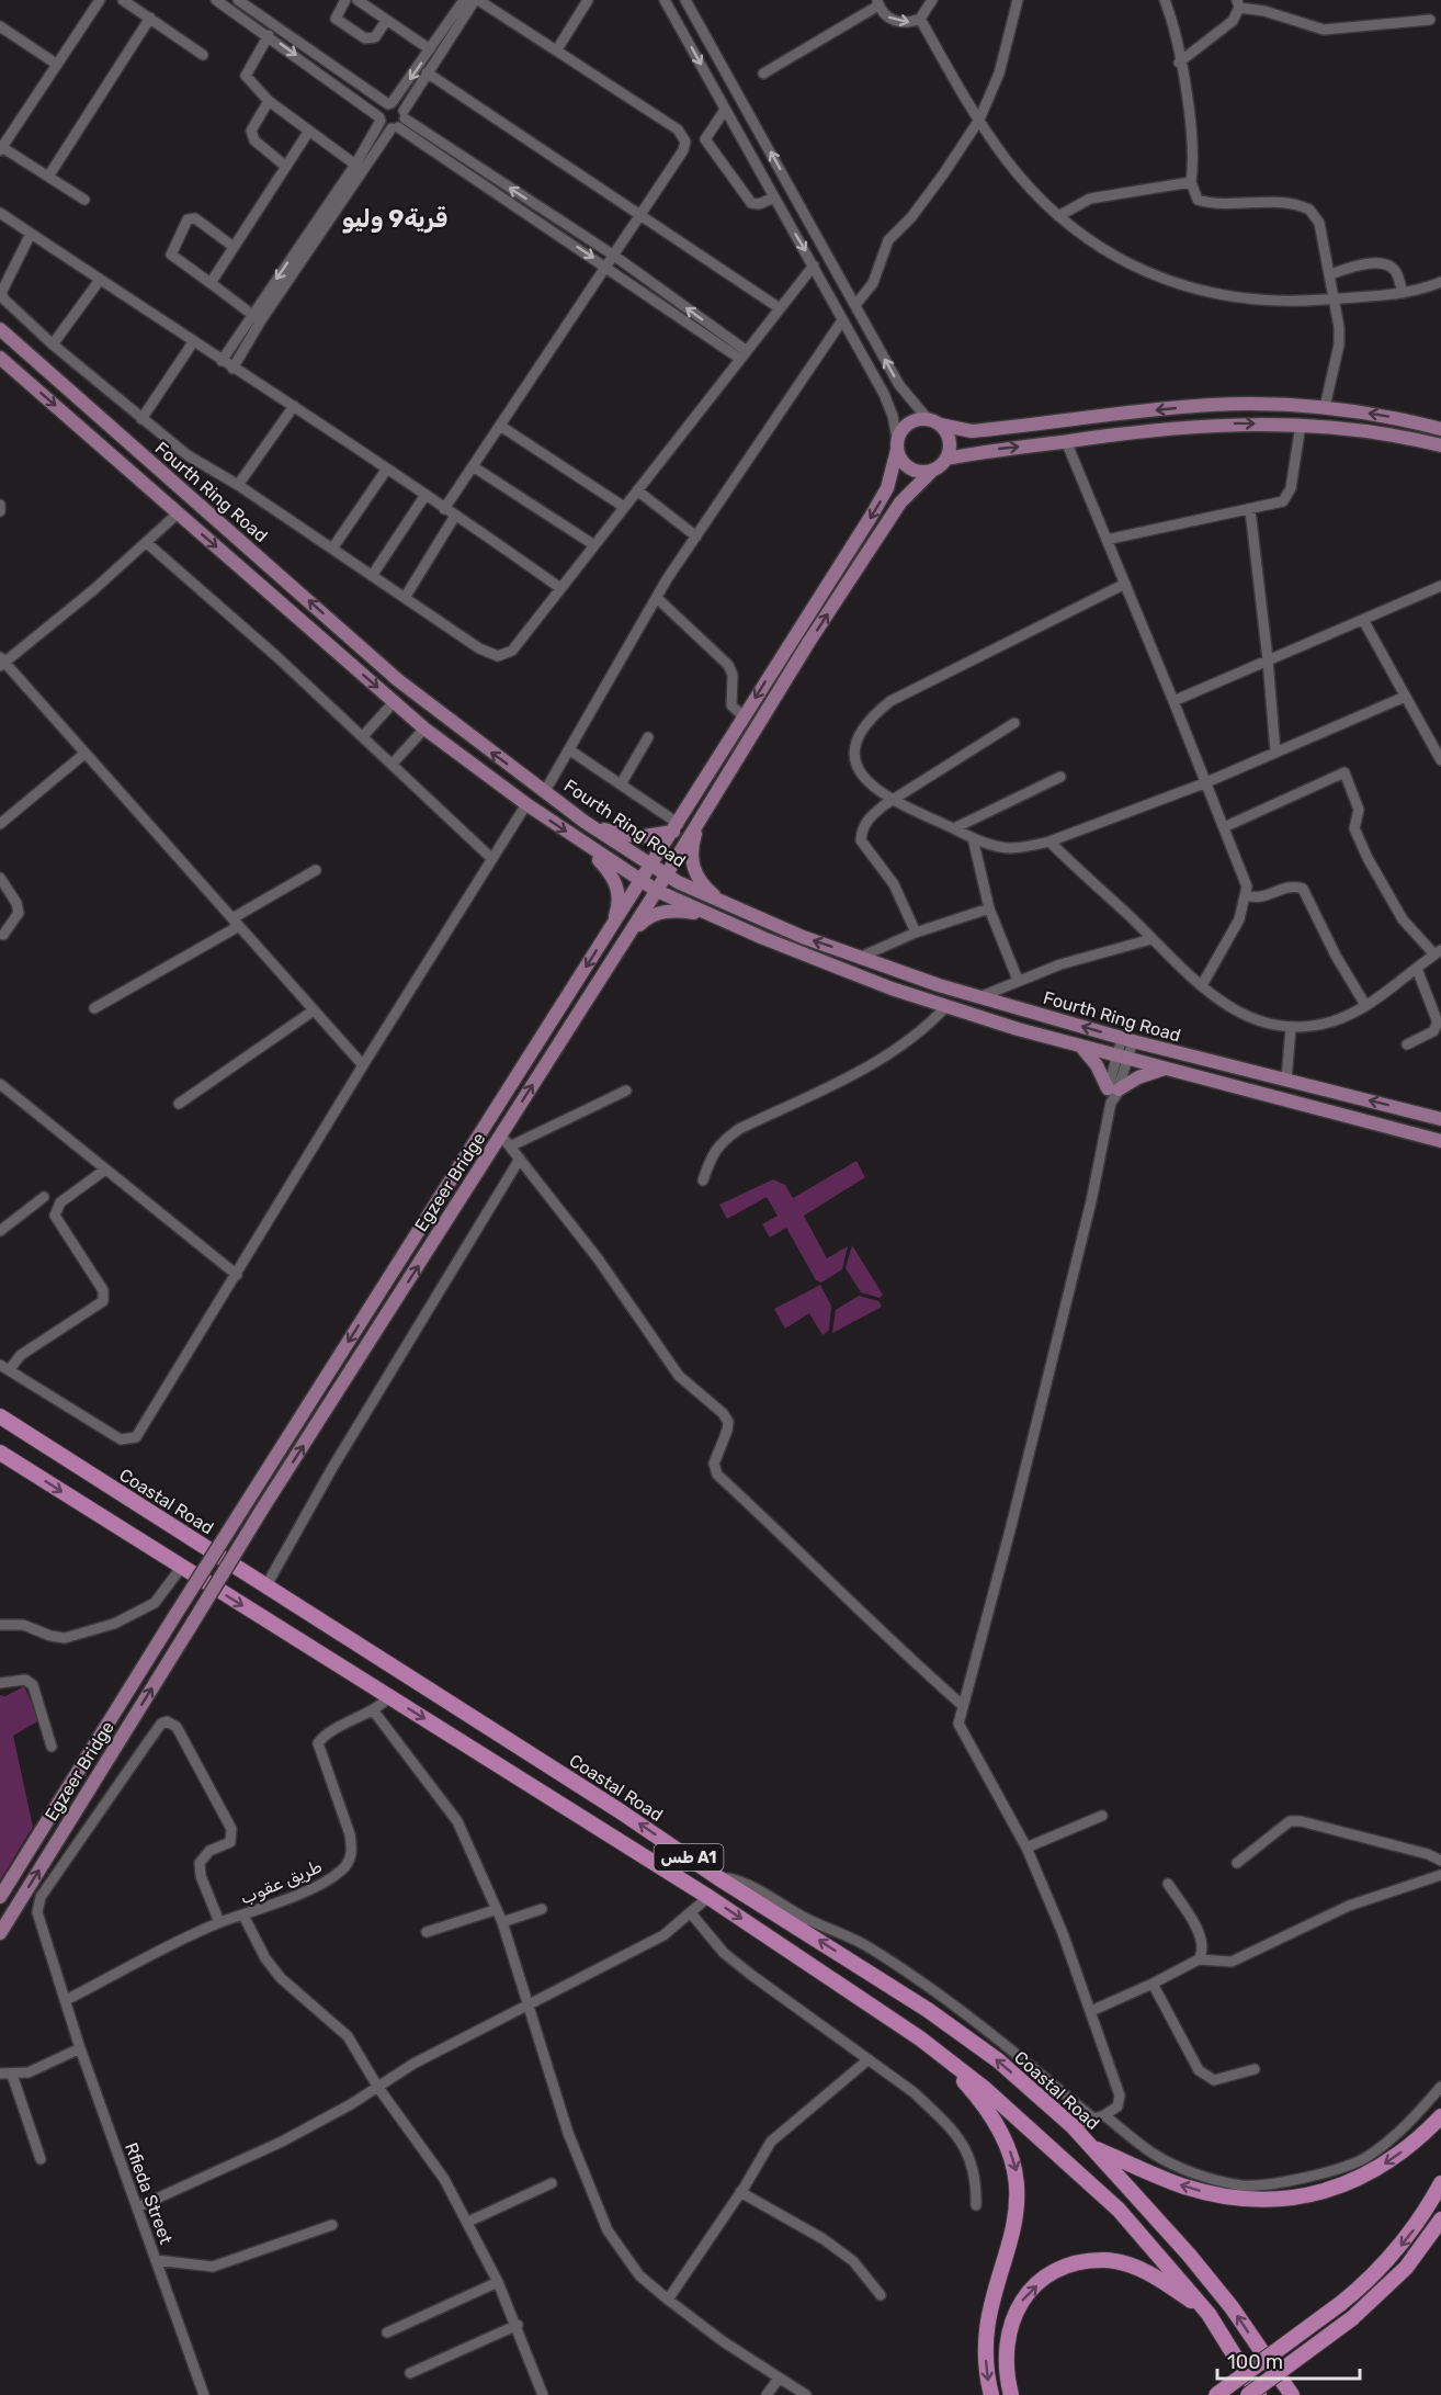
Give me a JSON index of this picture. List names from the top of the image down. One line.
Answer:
{"streets":{"highway":["Coastal Road","طس A1"],"main road":["Fourth Ring Road","Egzeer Bridge"],"street":["طريق عقوب","Rfieda Street"]},"crossings":[["Fourth Ring Road","Egzeer Bridge"],["طريق عقوب","Rfieda Street"]],"districts":["قرية9 وليو"],"scale_bar":"100 m"}
